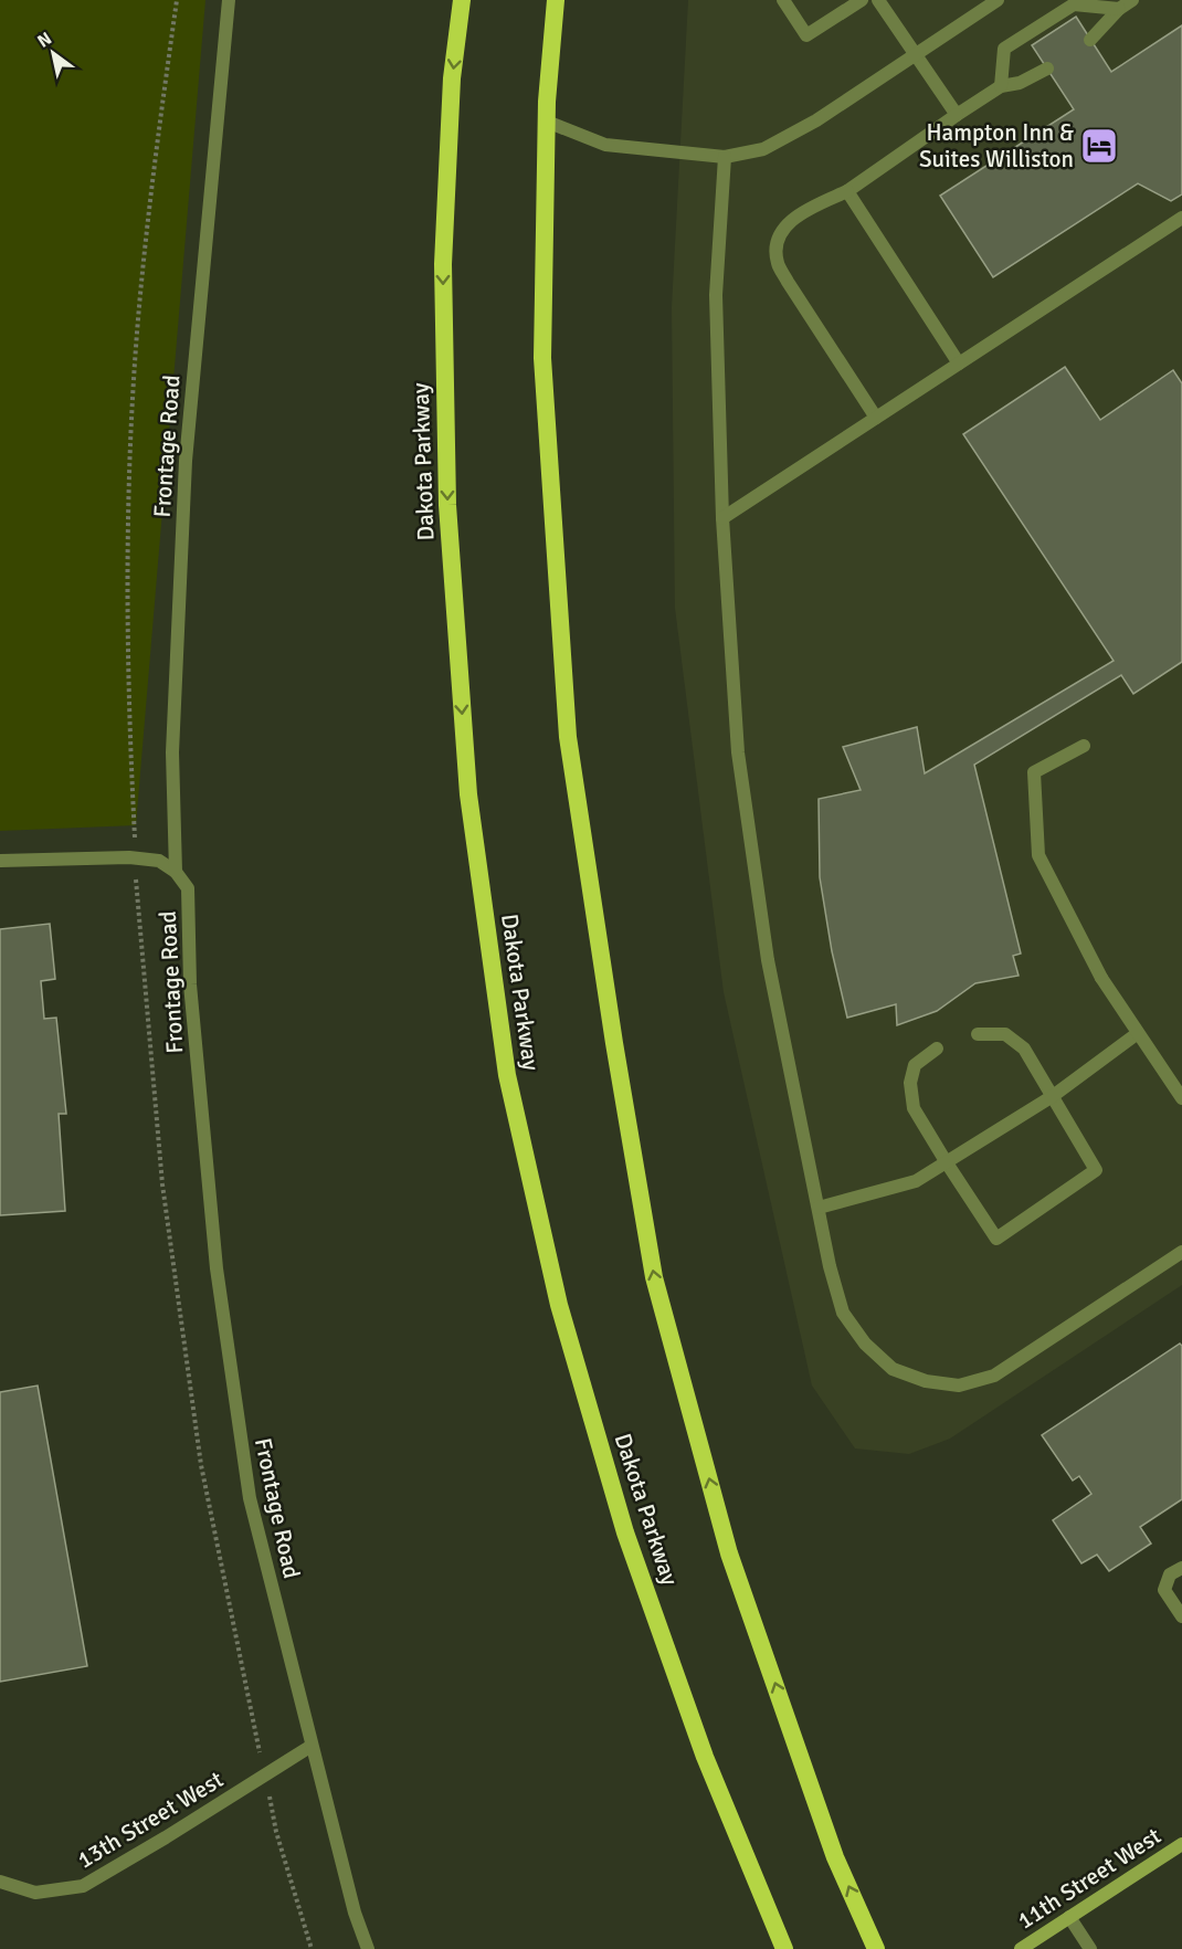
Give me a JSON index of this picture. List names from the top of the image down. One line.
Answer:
{"streets":{"highway":["Dakota Parkway"],"main road":["11th Street West"],"street":["Frontage Road","13th Street West"]},"crossings":[["Frontage Road","13th Street West"]],"places":{"hotel":["Hampton Inn & Suites Williston"]},"north":"top left"}
